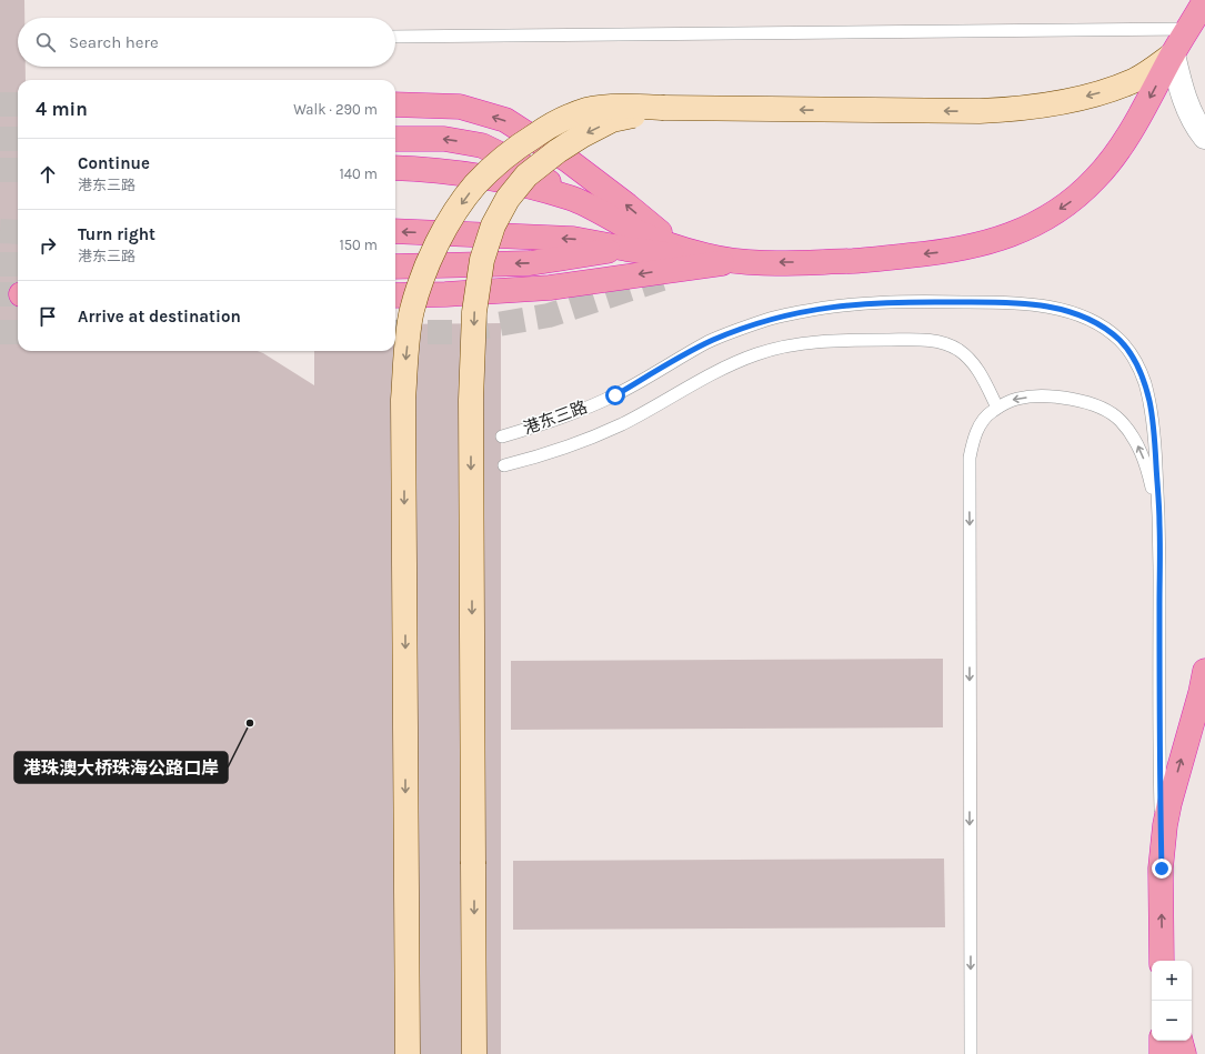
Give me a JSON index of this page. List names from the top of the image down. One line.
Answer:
{"streets":{"highway":["港东三路"]},"places":["港珠澳大桥珠海公路口岸"],"page":{"search":"Search here","heading":["4 min","Walk · 290 m"],"list":[["Continue","港东三路","140 m"],["Turn right","港东三路","150 m"],"Arrive at destination"],"map_buttons":["+","−"]}}
